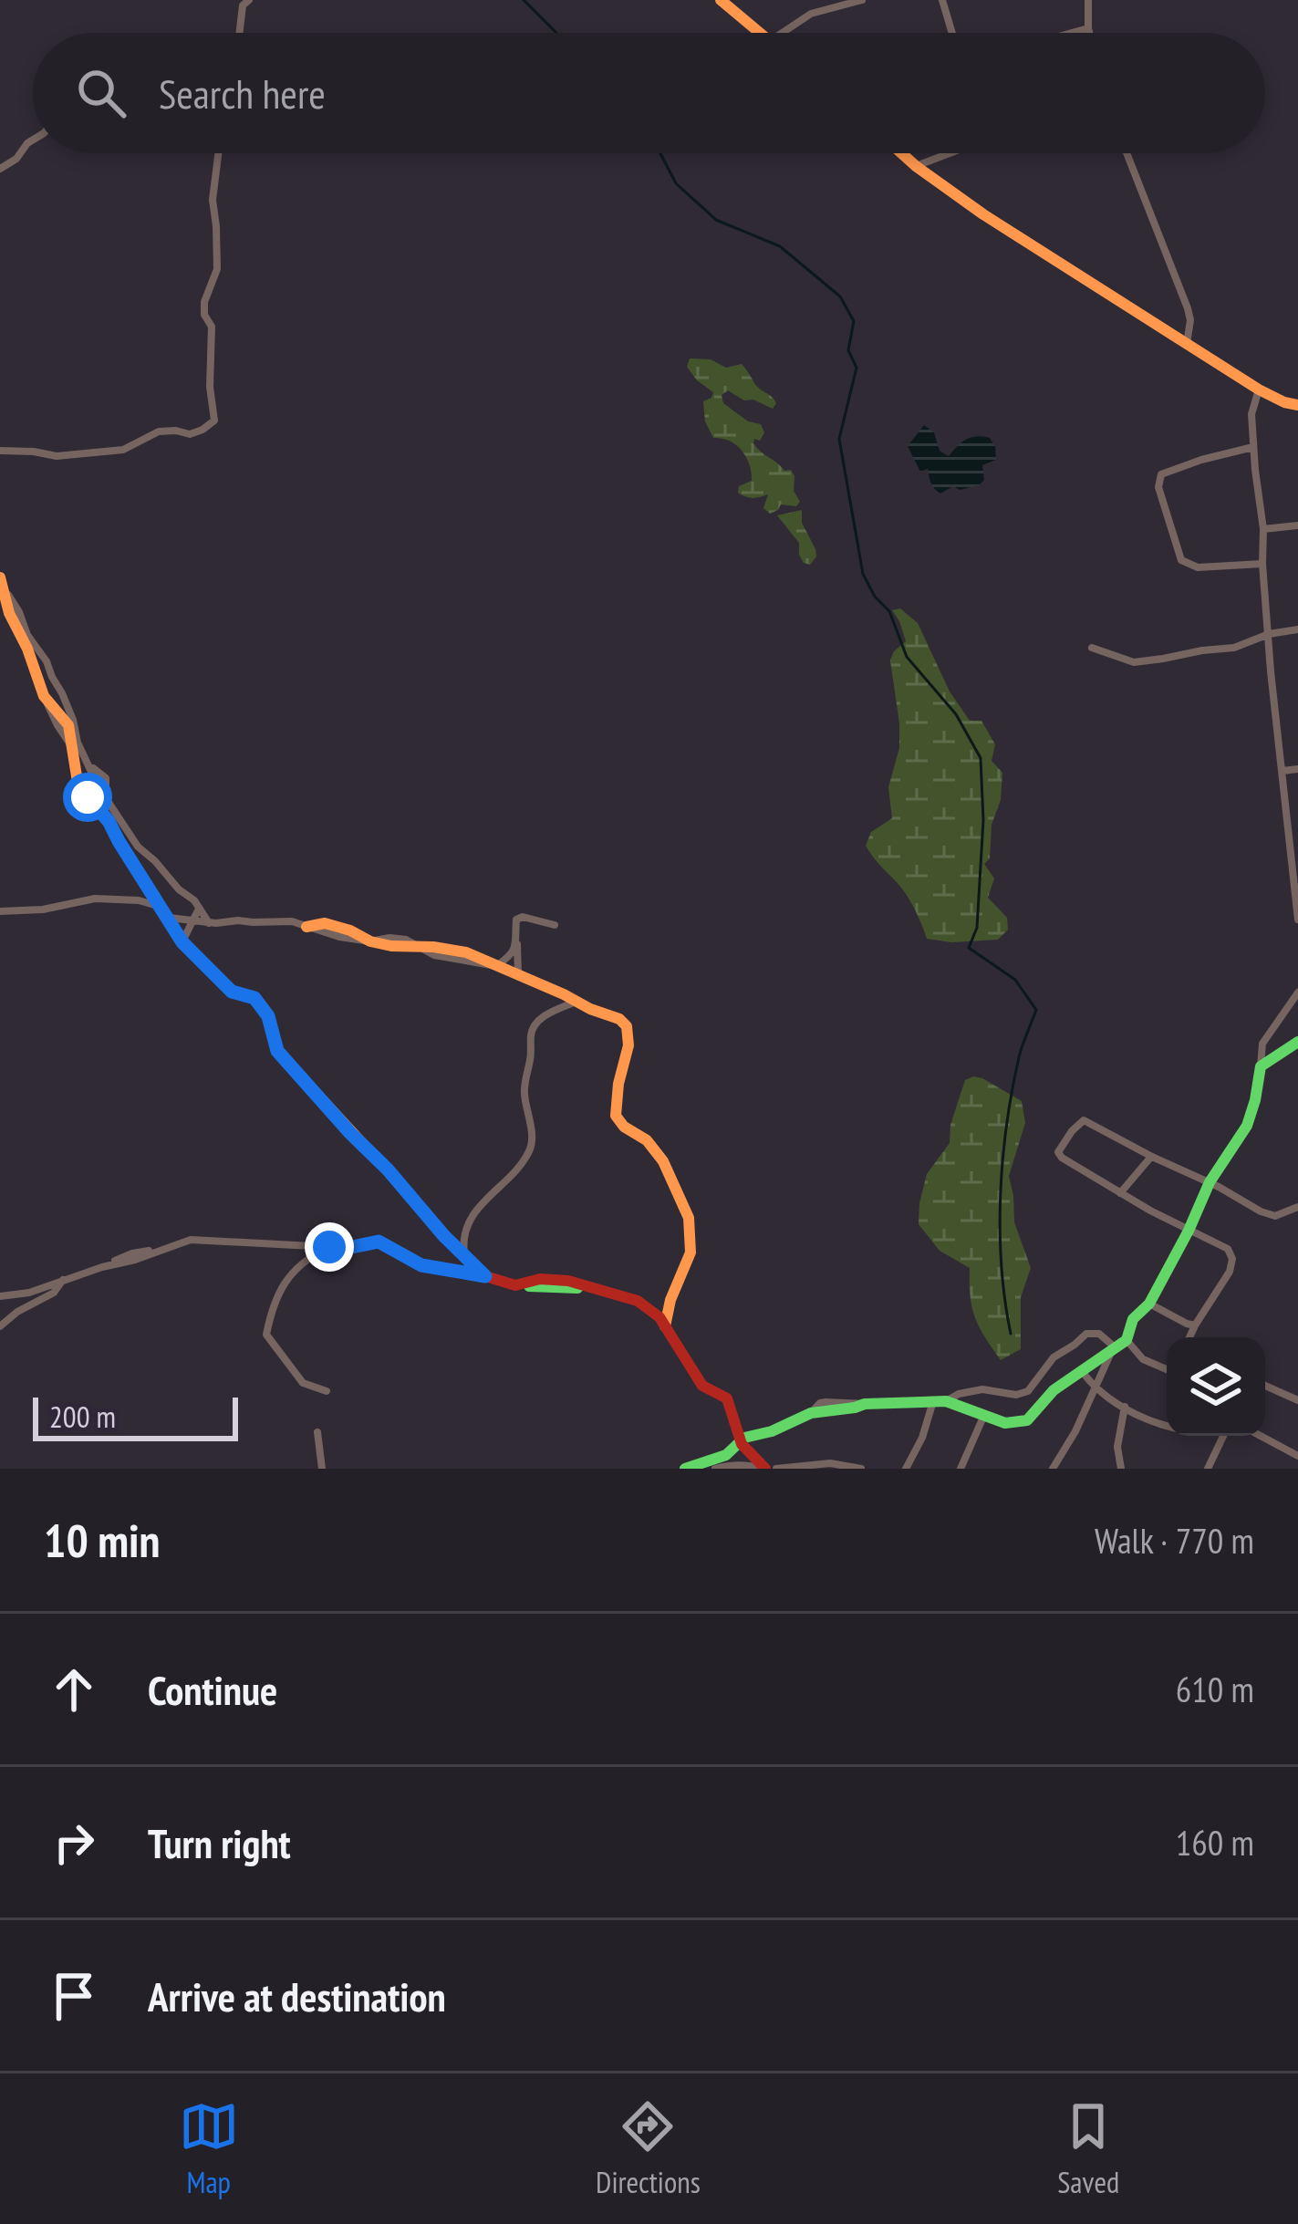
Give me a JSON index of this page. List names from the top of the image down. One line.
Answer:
{"scale_bar":"200 m","page":{"search":"Search here","scale":"200 m","heading":["10 min","Walk · 770 m"],"list":[["Continue","610 m"],["Turn right","160 m"],"Arrive at destination"],"nav":["Map","Directions","Saved"]}}
